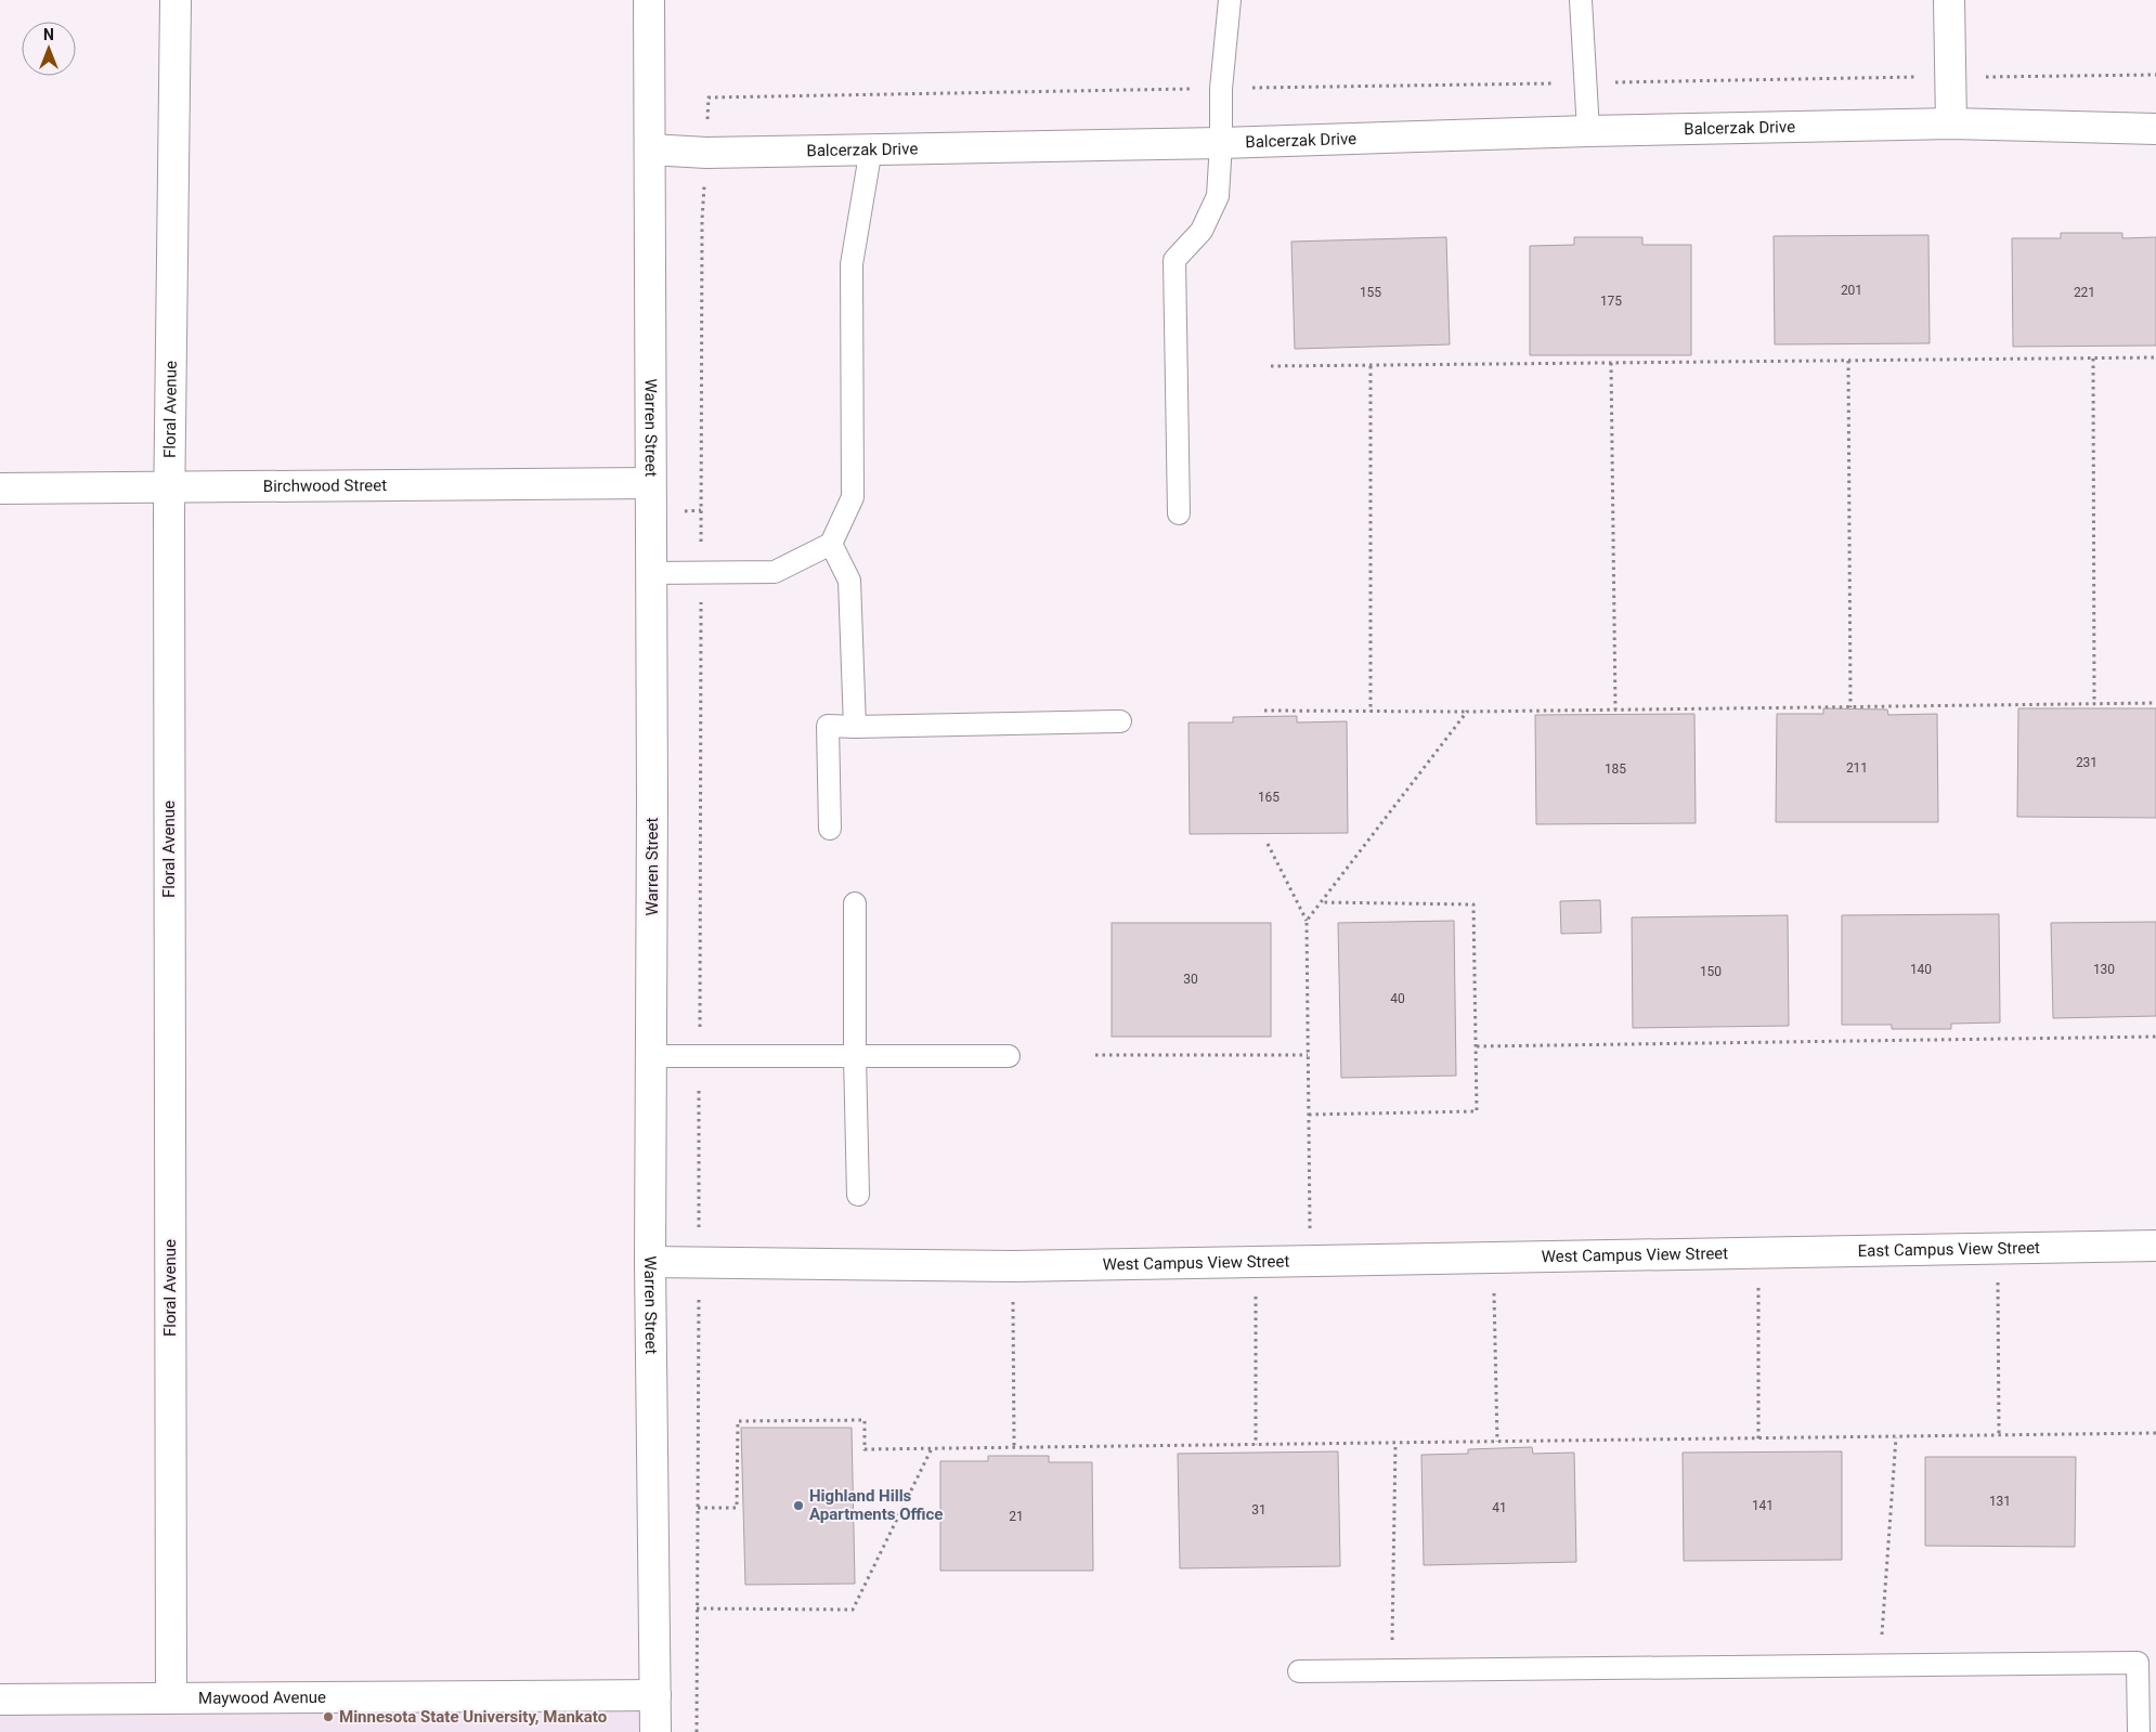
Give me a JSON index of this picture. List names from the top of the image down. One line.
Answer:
{"streets":{"street":["Balcerzak Drive","Floral Avenue","Warren Street","Birchwood Street","East Campus View Street","West Campus View Street","Maywood Avenue"]},"crossings":[["Balcerzak Drive","Warren Street"],["Floral Avenue","Birchwood Street"],["Floral Avenue","Maywood Avenue"],["Warren Street","Birchwood Street"],["Warren Street","West Campus View Street"],["Warren Street","Maywood Avenue"],["East Campus View Street","West Campus View Street"]],"places":["Highland Hills Apartments Office","Minnesota State University, Mankato"],"house_numbers":["201","155","221","175","231","211","185","165","140","130","150","30","40","131","141","41","31","21"],"north":"top"}
